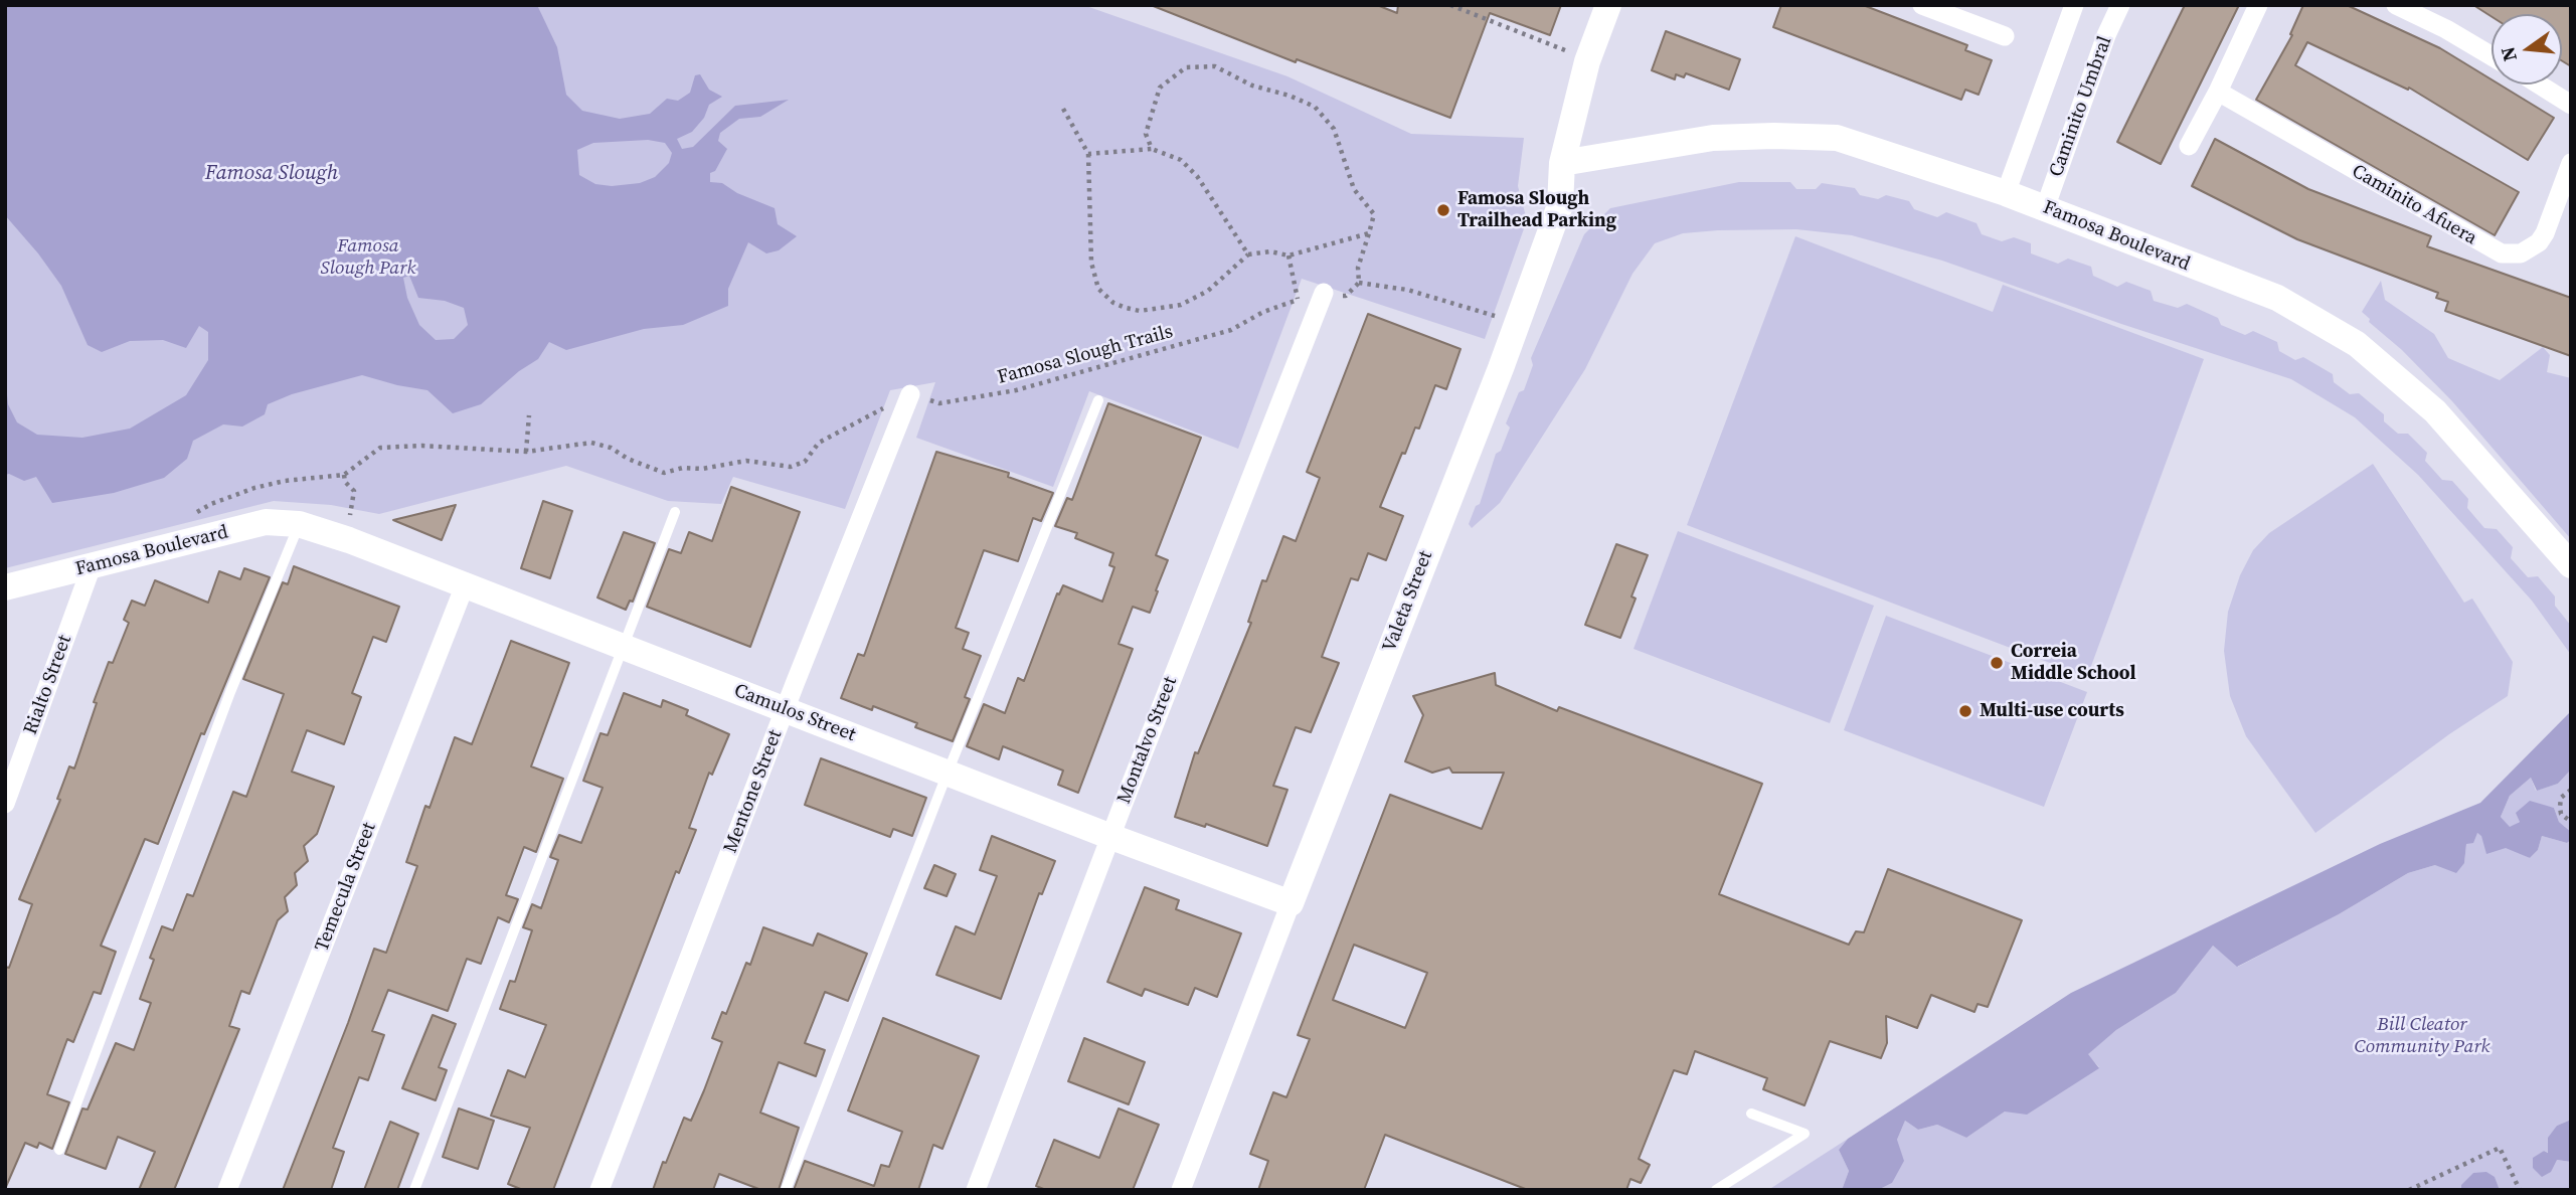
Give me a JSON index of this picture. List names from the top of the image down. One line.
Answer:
{"streets":{"street":["Caminito Umbral","Caminito Afuera","Famosa Boulevard","Valeta Street","Rialto Street","Camulos Street","Montalvo Street","Mentone Street","Temecula Street"],"path":["Famosa Slough Trails"]},"crossings":[["Caminito Umbral","Famosa Boulevard"],["Famosa Boulevard","Valeta Street"],["Famosa Boulevard","Rialto Street"],["Famosa Boulevard","Camulos Street"],["Famosa Slough Trails","Montalvo Street"],["Famosa Slough Trails","Mentone Street"],["Valeta Street","Camulos Street"],["Camulos Street","Montalvo Street"],["Camulos Street","Mentone Street"],["Camulos Street","Temecula Street"]],"water":["Famosa Slough"],"parks":["Famosa Slough Park","Bill Cleator Community Park"],"places":["Famosa Slough Trailhead Parking","Correia Middle School","Multi-use courts"],"north":"left"}
